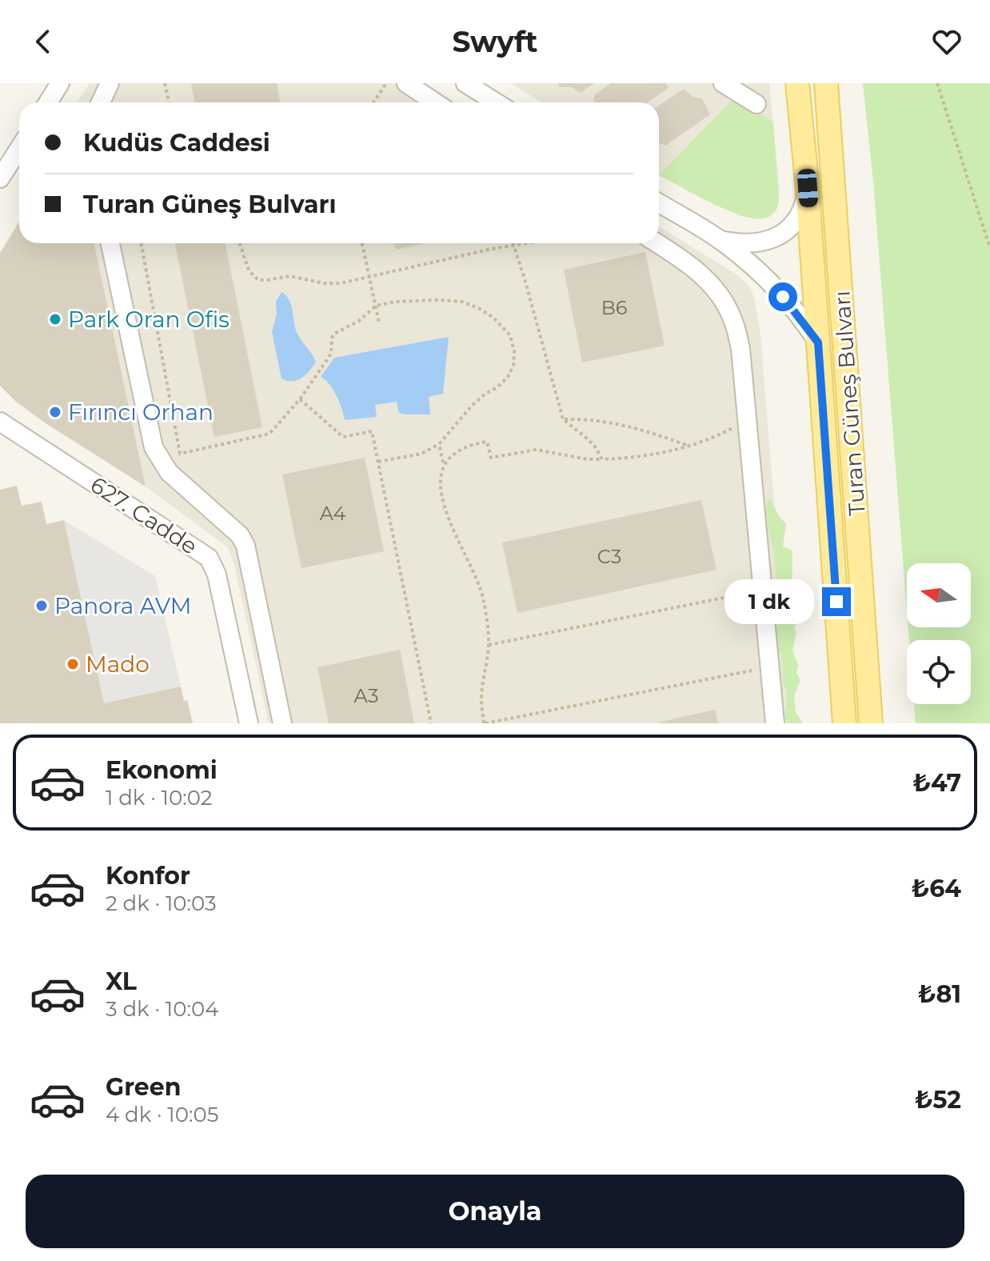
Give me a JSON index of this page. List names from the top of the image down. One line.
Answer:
{"streets":{"main road":["Turan Güneş Bulvarı"],"street":["627. Cadde"]},"places":["Park Oran Ofis","Fırıncı Orhan","Panora AVM","Mado"],"house_numbers":["B6","A4","C3","A3"],"north":"left","page":{"header":"Swyft","banner":["Kudüs Caddesi","Turan Güneş Bulvarı"],"bubble":"1 dk","list":[{"name":"Ekonomi","note":"1 dk · 10:02","value":"₺47"},{"name":"Konfor","note":"2 dk · 10:03","value":"₺64"},{"name":"XL","note":"3 dk · 10:04","value":"₺81"},{"name":"Green","note":"4 dk · 10:05","value":"₺52"}],"buttons":"Onayla"}}
